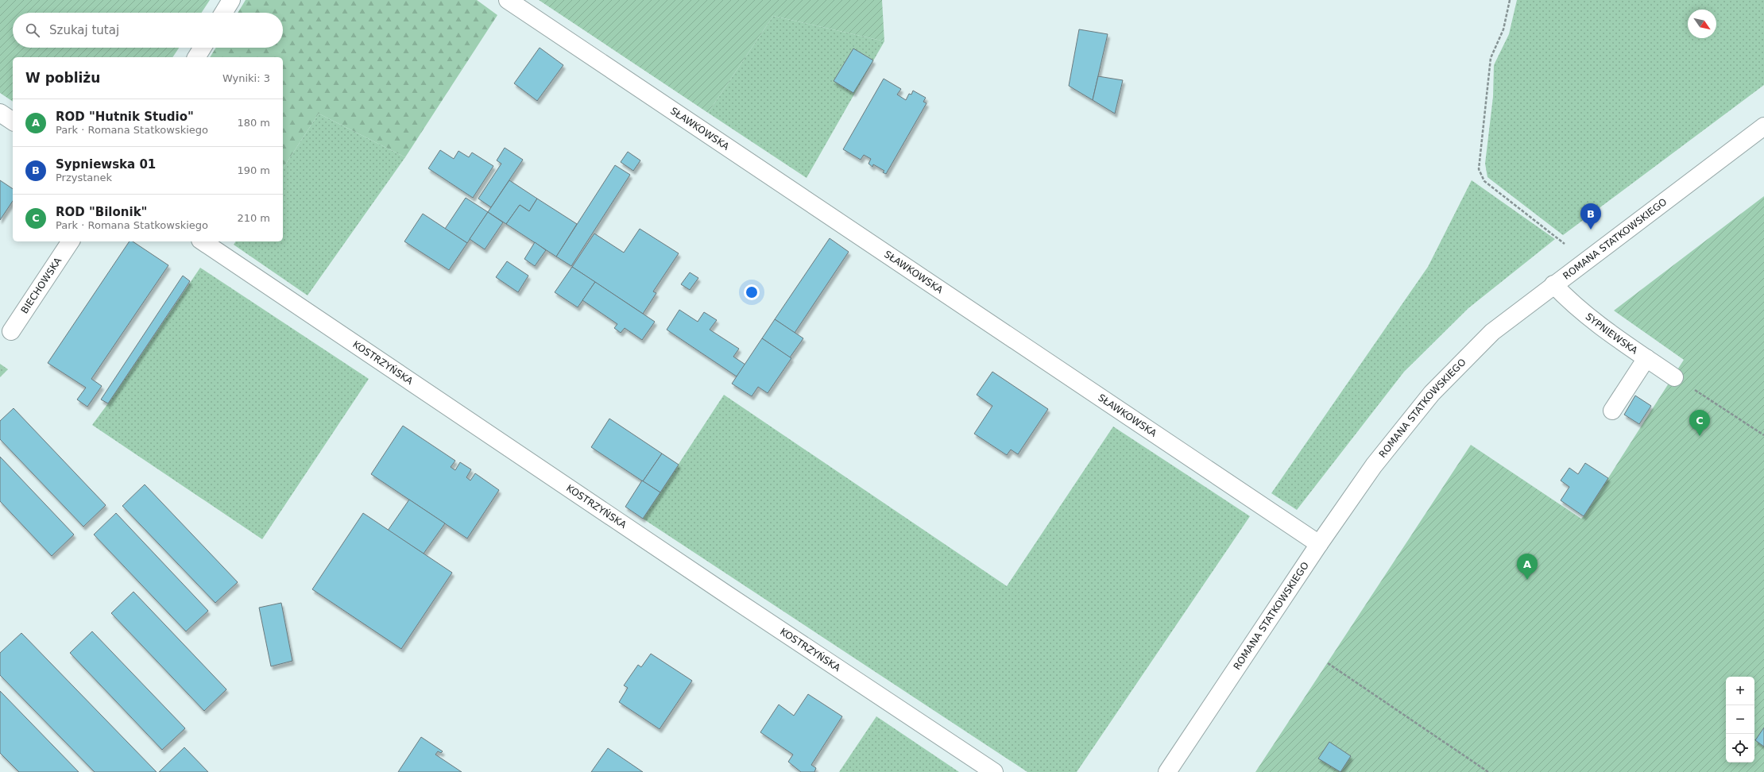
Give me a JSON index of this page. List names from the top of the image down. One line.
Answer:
{"streets":{"street":["SŁAWKOWSKA","ROMANA STATKOWSKIEGO","BIECHOWSKA","SYPNIEWSKA","KOSTRZYŃSKA"]},"crossings":[["SŁAWKOWSKA","ROMANA STATKOWSKIEGO"],["ROMANA STATKOWSKIEGO","SYPNIEWSKA"]],"north":"bottom right","page":{"search":"Szukaj tutaj","heading":["W pobliżu","Wyniki: 3"],"list":[{"mark":"A","name":"ROD \"Hutnik Studio\"","note":"Park · Romana Statkowskiego","value":"180 m"},{"mark":"B","name":"Sypniewska 01","note":"Przystanek","value":"190 m"},{"mark":"C","name":"ROD \"Bilonik\"","note":"Park · Romana Statkowskiego","value":"210 m"}],"pins":["B","C","A"],"map_buttons":["+","−"]}}
